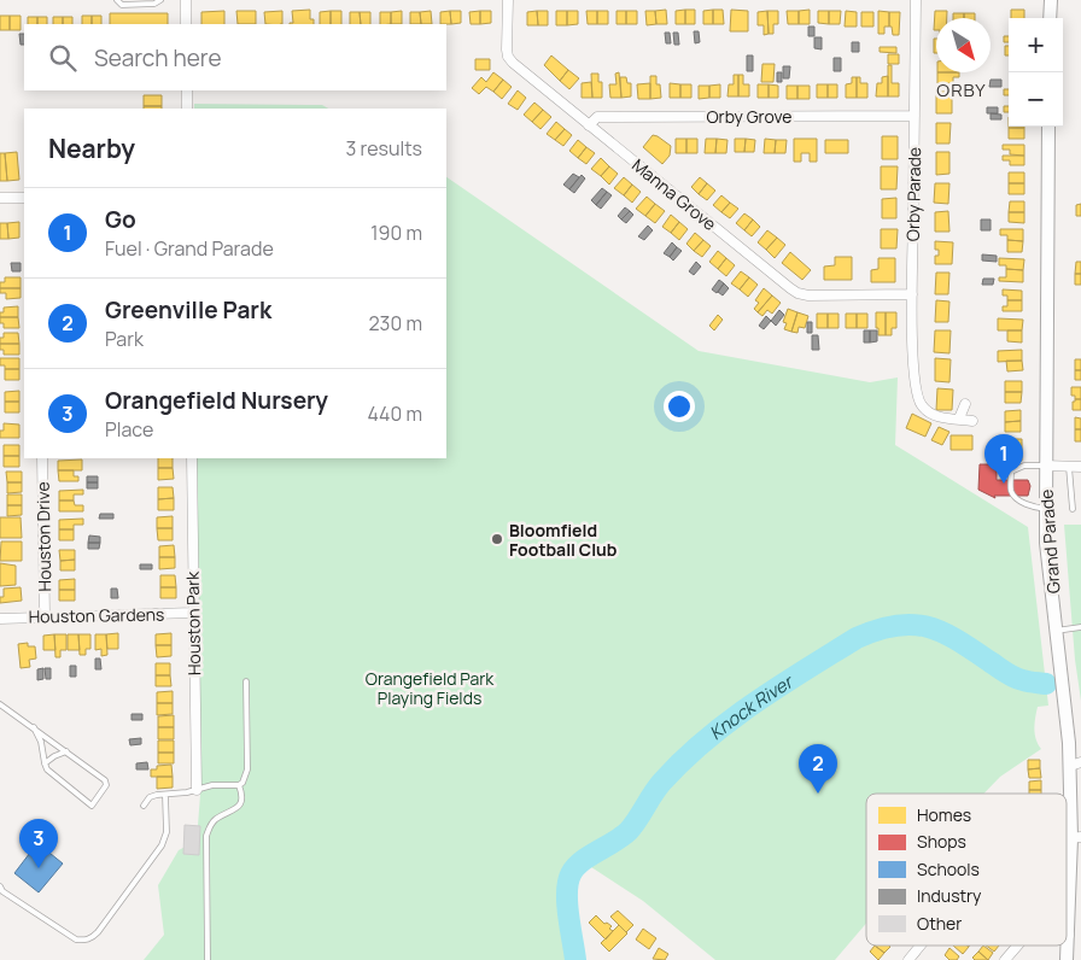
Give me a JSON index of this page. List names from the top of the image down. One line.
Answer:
{"streets":{"street":["Orby Grove","Manna Grove","Orby Parade","Houston Drive","Grand Parade","Houston Gardens","Houston Park"]},"crossings":[["Orby Grove","Manna Grove"],["Orby Grove","Orby Parade"],["Manna Grove","Orby Parade"],["Houston Drive","Houston Gardens"],["Houston Gardens","Houston Park"]],"districts":["ORBY"],"water":["Knock River"],"parks":["Orangefield Park Playing Fields"],"places":["Bloomfield Football Club"],"legend":["Homes","Shops","Schools","Industry","Other"],"north":"bottom right","page":{"map_buttons":["+","−"],"search":"Search here","heading":["Nearby","3 results"],"list":[{"mark":"1","name":"Go","note":"Fuel · Grand Parade","value":"190 m"},{"mark":"2","name":"Greenville Park","note":"Park","value":"230 m"},{"mark":"3","name":"Orangefield Nursery","note":"Place","value":"440 m"}],"pins":["1","2","3"]}}
